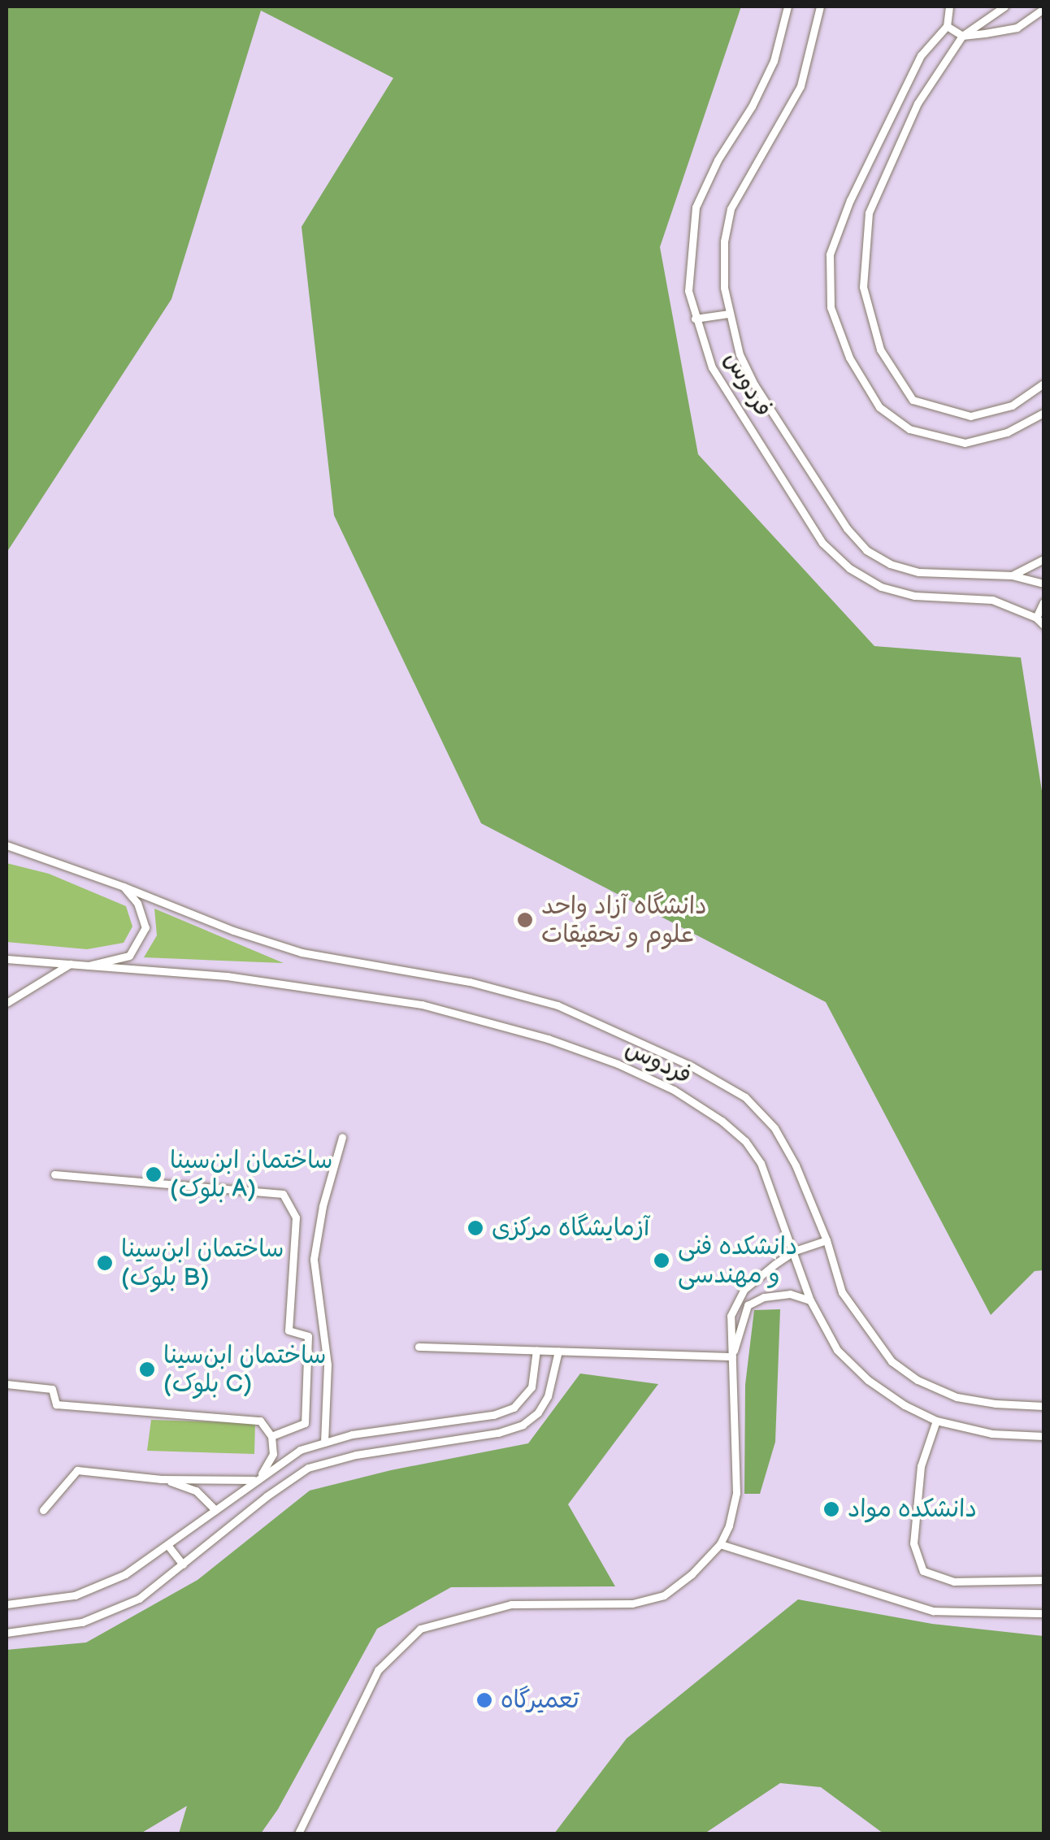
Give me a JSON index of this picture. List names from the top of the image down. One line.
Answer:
{"streets":{"lane":["فردوس"]},"places":["دانشگاه آزاد واحد علوم و تحقیقات","ساختمان ابن‌سینا (بلوک A)","آزمایشگاه مرکزی","دانشکده فنی و مهندسی","ساختمان ابن‌سینا (بلوک B)","ساختمان ابن‌سینا (بلوک C)","دانشکده مواد","تعمیرگاه"]}
